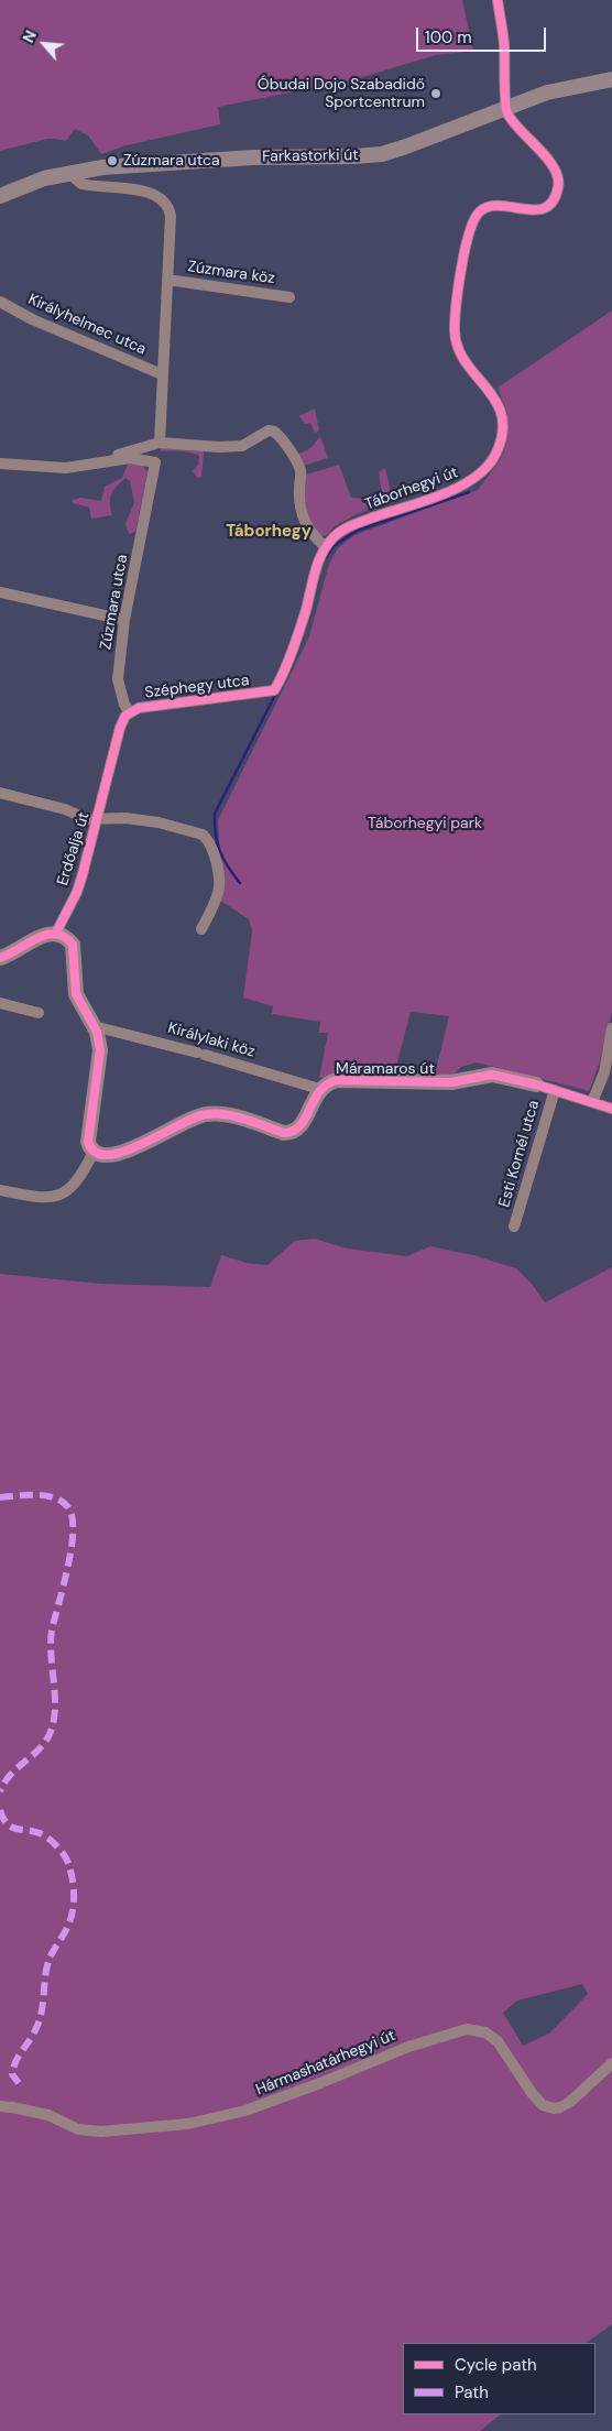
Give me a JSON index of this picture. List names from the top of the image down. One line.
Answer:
{"streets":{"street":["Farkastorki út","Zúzmara köz","Királyhelmec utca","Táborhegyi út","Zúzmara utca","Széphegy utca","Erdőalja út","Királylaki köz","Máramaros út","Esti Kornél utca","Hármashatárhegyi út"]},"crossings":[["Farkastorki út","Táborhegyi út"],["Táborhegyi út","Széphegy utca"],["Zúzmara utca","Széphegy utca"],["Zúzmara utca","Erdőalja út"],["Széphegy utca","Erdőalja út"],["Királylaki köz","Máramaros út"],["Máramaros út","Esti Kornél utca"]],"districts":["Táborhegy"],"parks":["Táborhegyi park"],"places":["Óbudai Dojo Szabadidő Sportcentrum","Zúzmara utca"],"legend":["Cycle path","Path"],"scale_bar":"100 m","north":"top left"}
